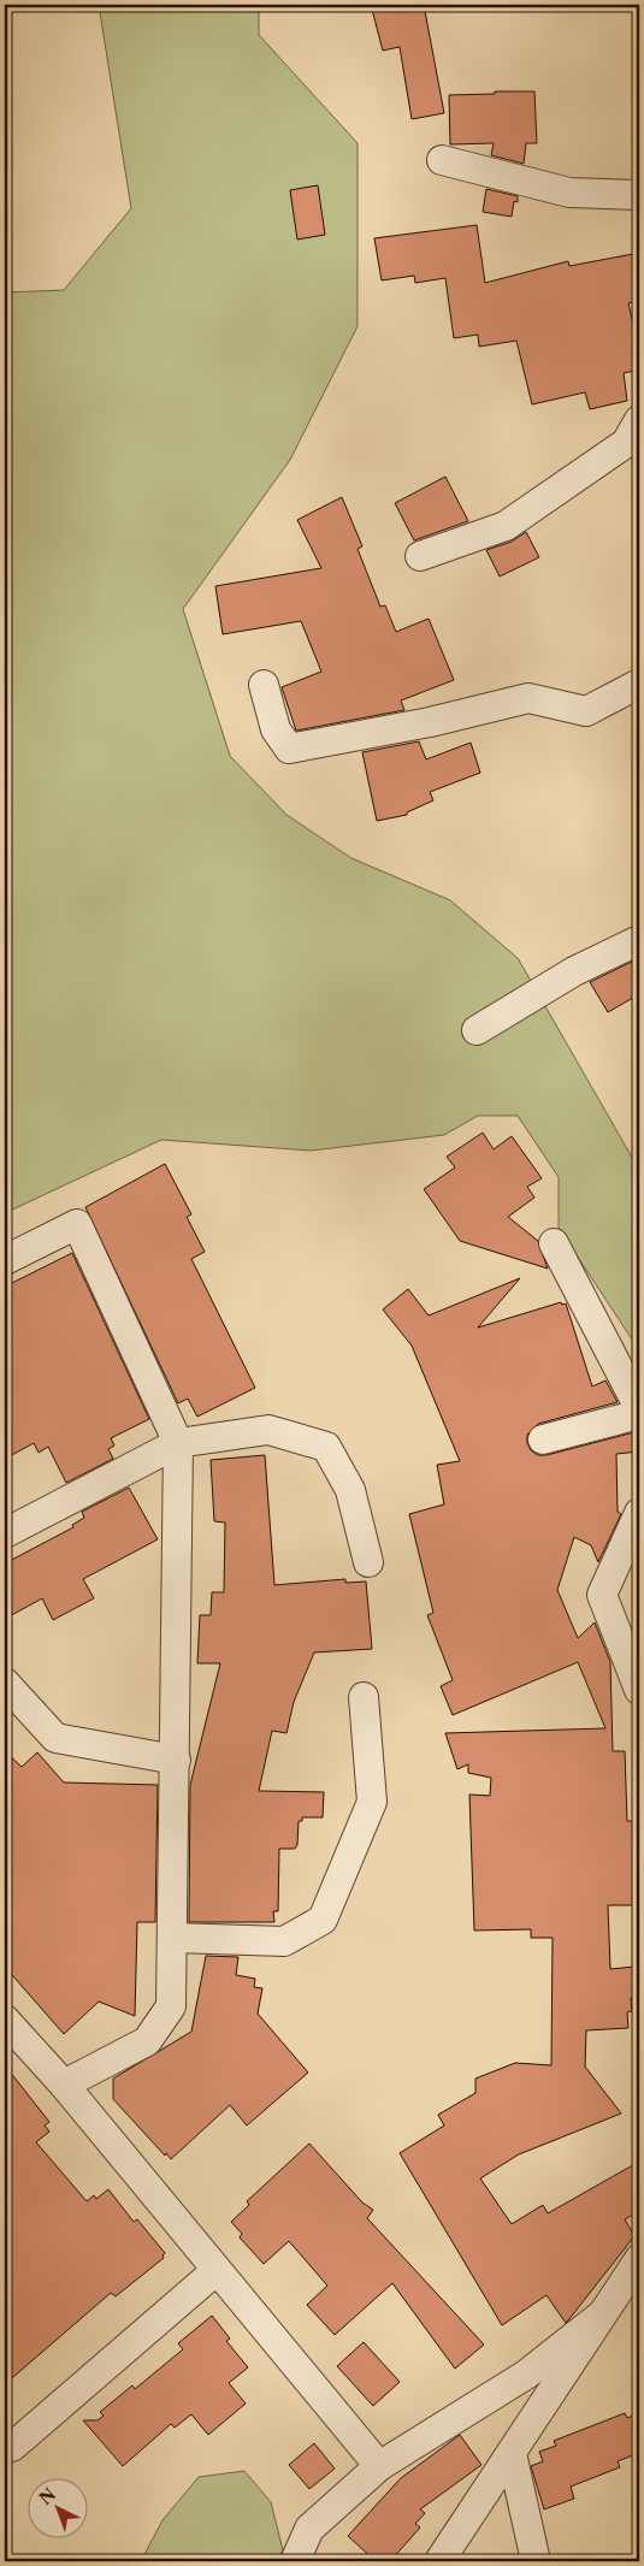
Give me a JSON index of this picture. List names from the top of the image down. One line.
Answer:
{"north":"top left"}
